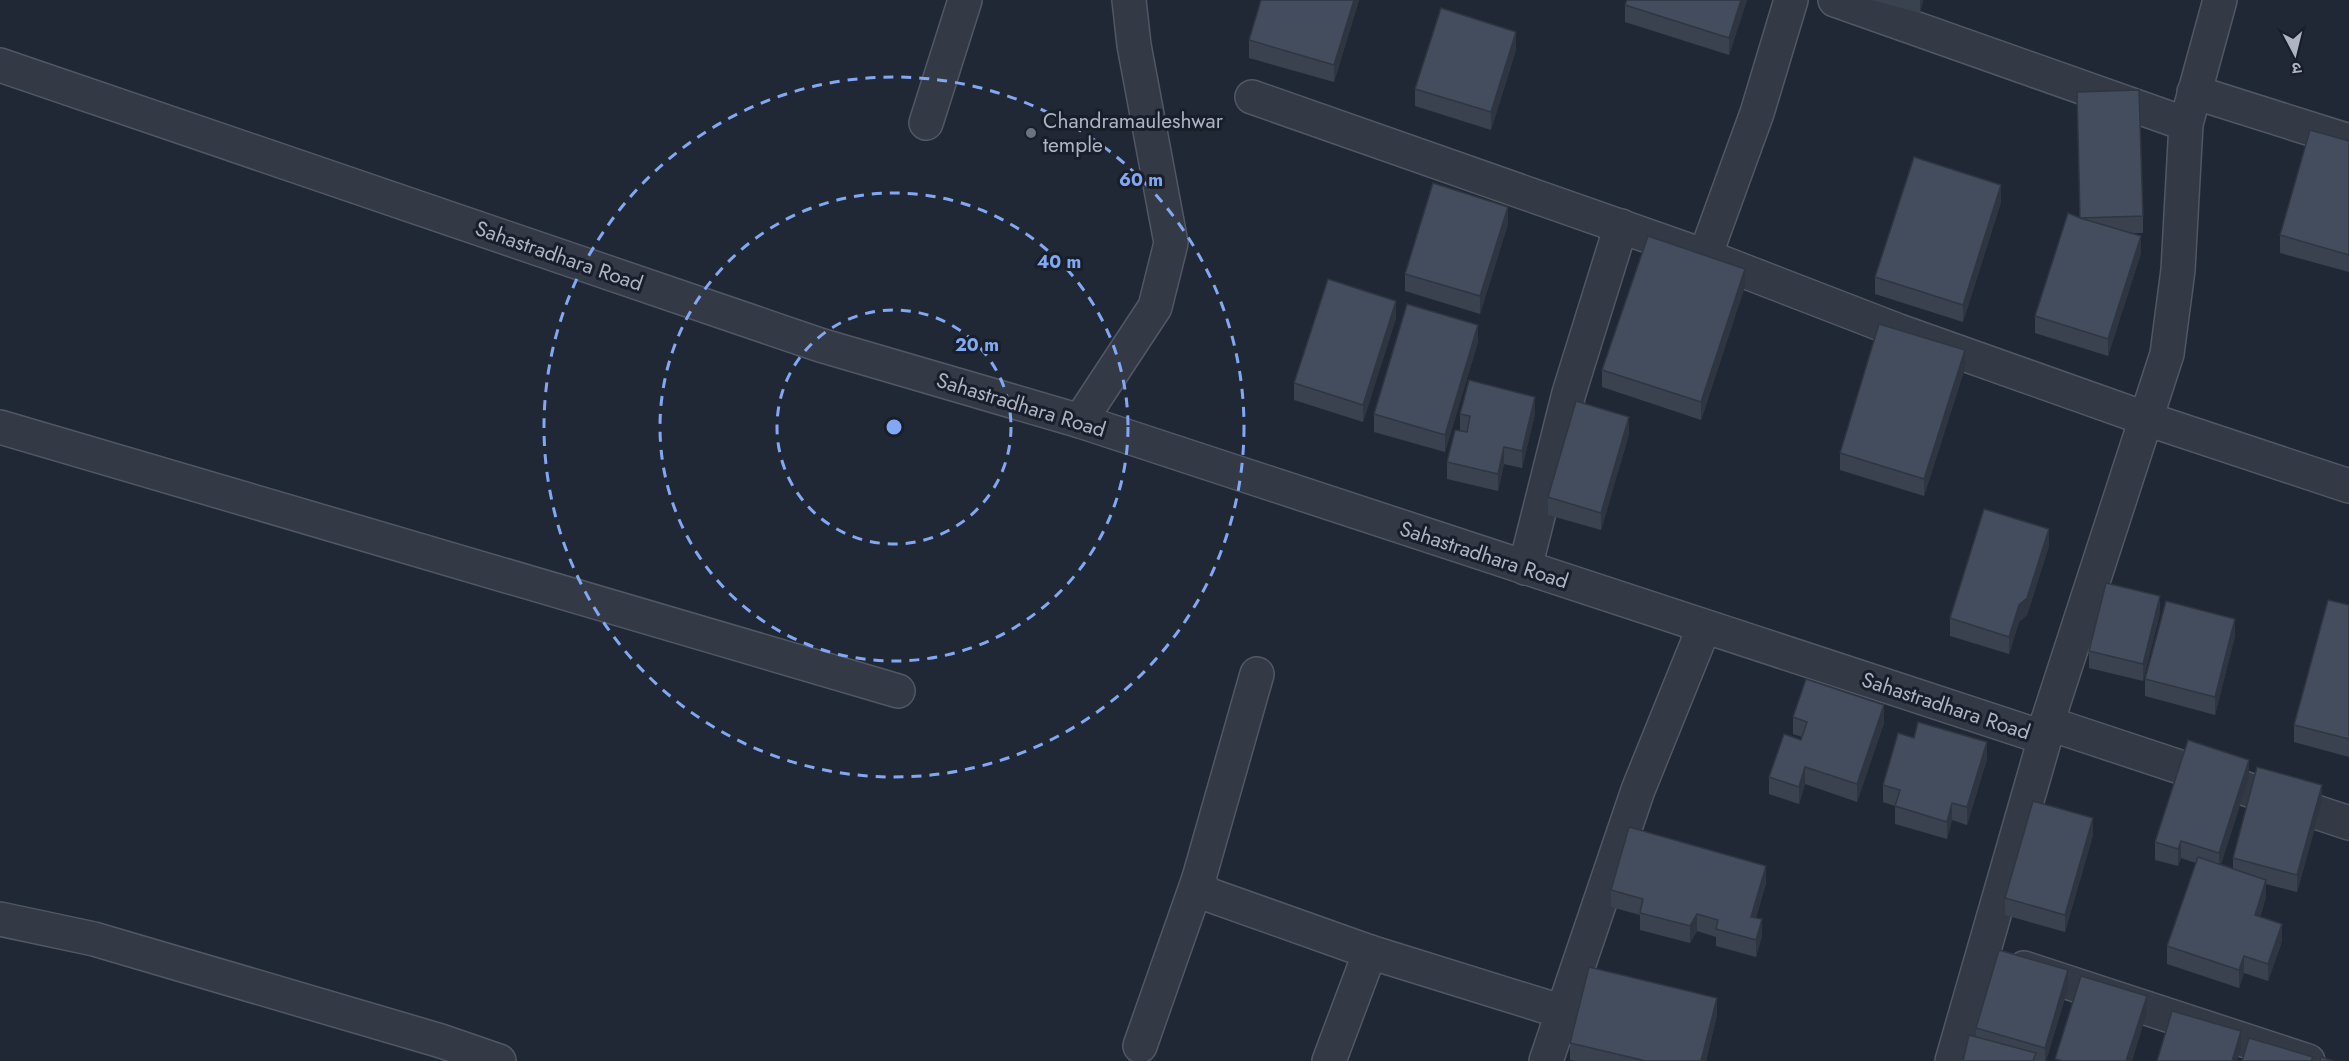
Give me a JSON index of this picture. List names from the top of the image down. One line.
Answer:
{"streets":{"street":["Sahastradhara Road"]},"places":["Chandramauleshwar temple"],"north":"bottom","rings":["60 m","40 m","20 m"]}
